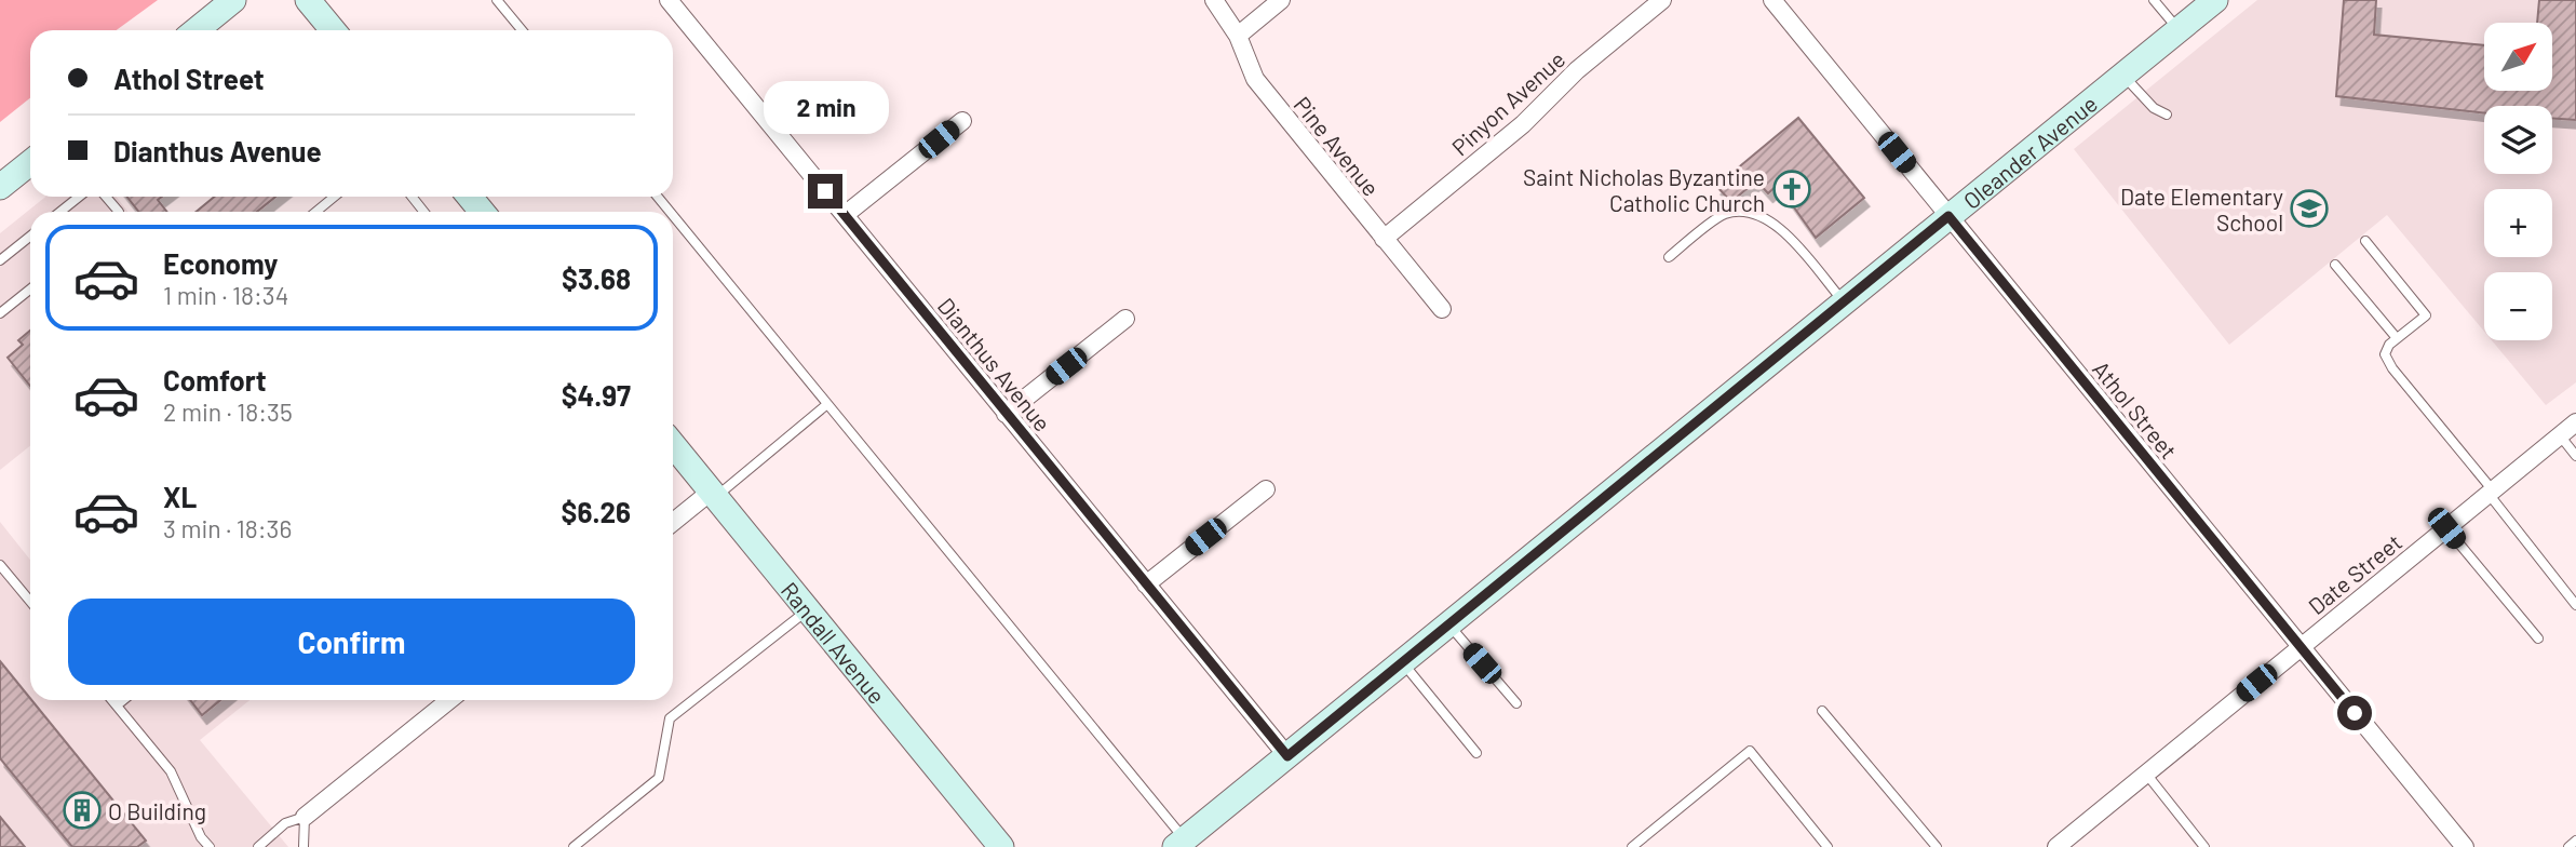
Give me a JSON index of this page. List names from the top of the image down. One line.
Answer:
{"streets":{"street":["Pinyon Avenue","Pine Avenue","Oleander Avenue","Dianthus Avenue","Athol Street","Date Street","Randall Avenue"]},"crossings":[["Pinyon Avenue","Pine Avenue"],["Oleander Avenue","Dianthus Avenue"],["Oleander Avenue","Athol Street"],["Athol Street","Date Street"]],"places":{"church":["Saint Nicholas Byzantine Catholic Church"],"school or university":["Date Elementary School"],"building":["O Building"]},"north":"top right","page":{"map_buttons":["+","−"],"banner":["Athol Street","Dianthus Avenue"],"bubble":"2 min","list":[{"name":"Economy","note":"1 min · 18:34","value":"$3.68"},{"name":"Comfort","note":"2 min · 18:35","value":"$4.97"},{"name":"XL","note":"3 min · 18:36","value":"$6.26"}],"buttons":"Confirm"}}
